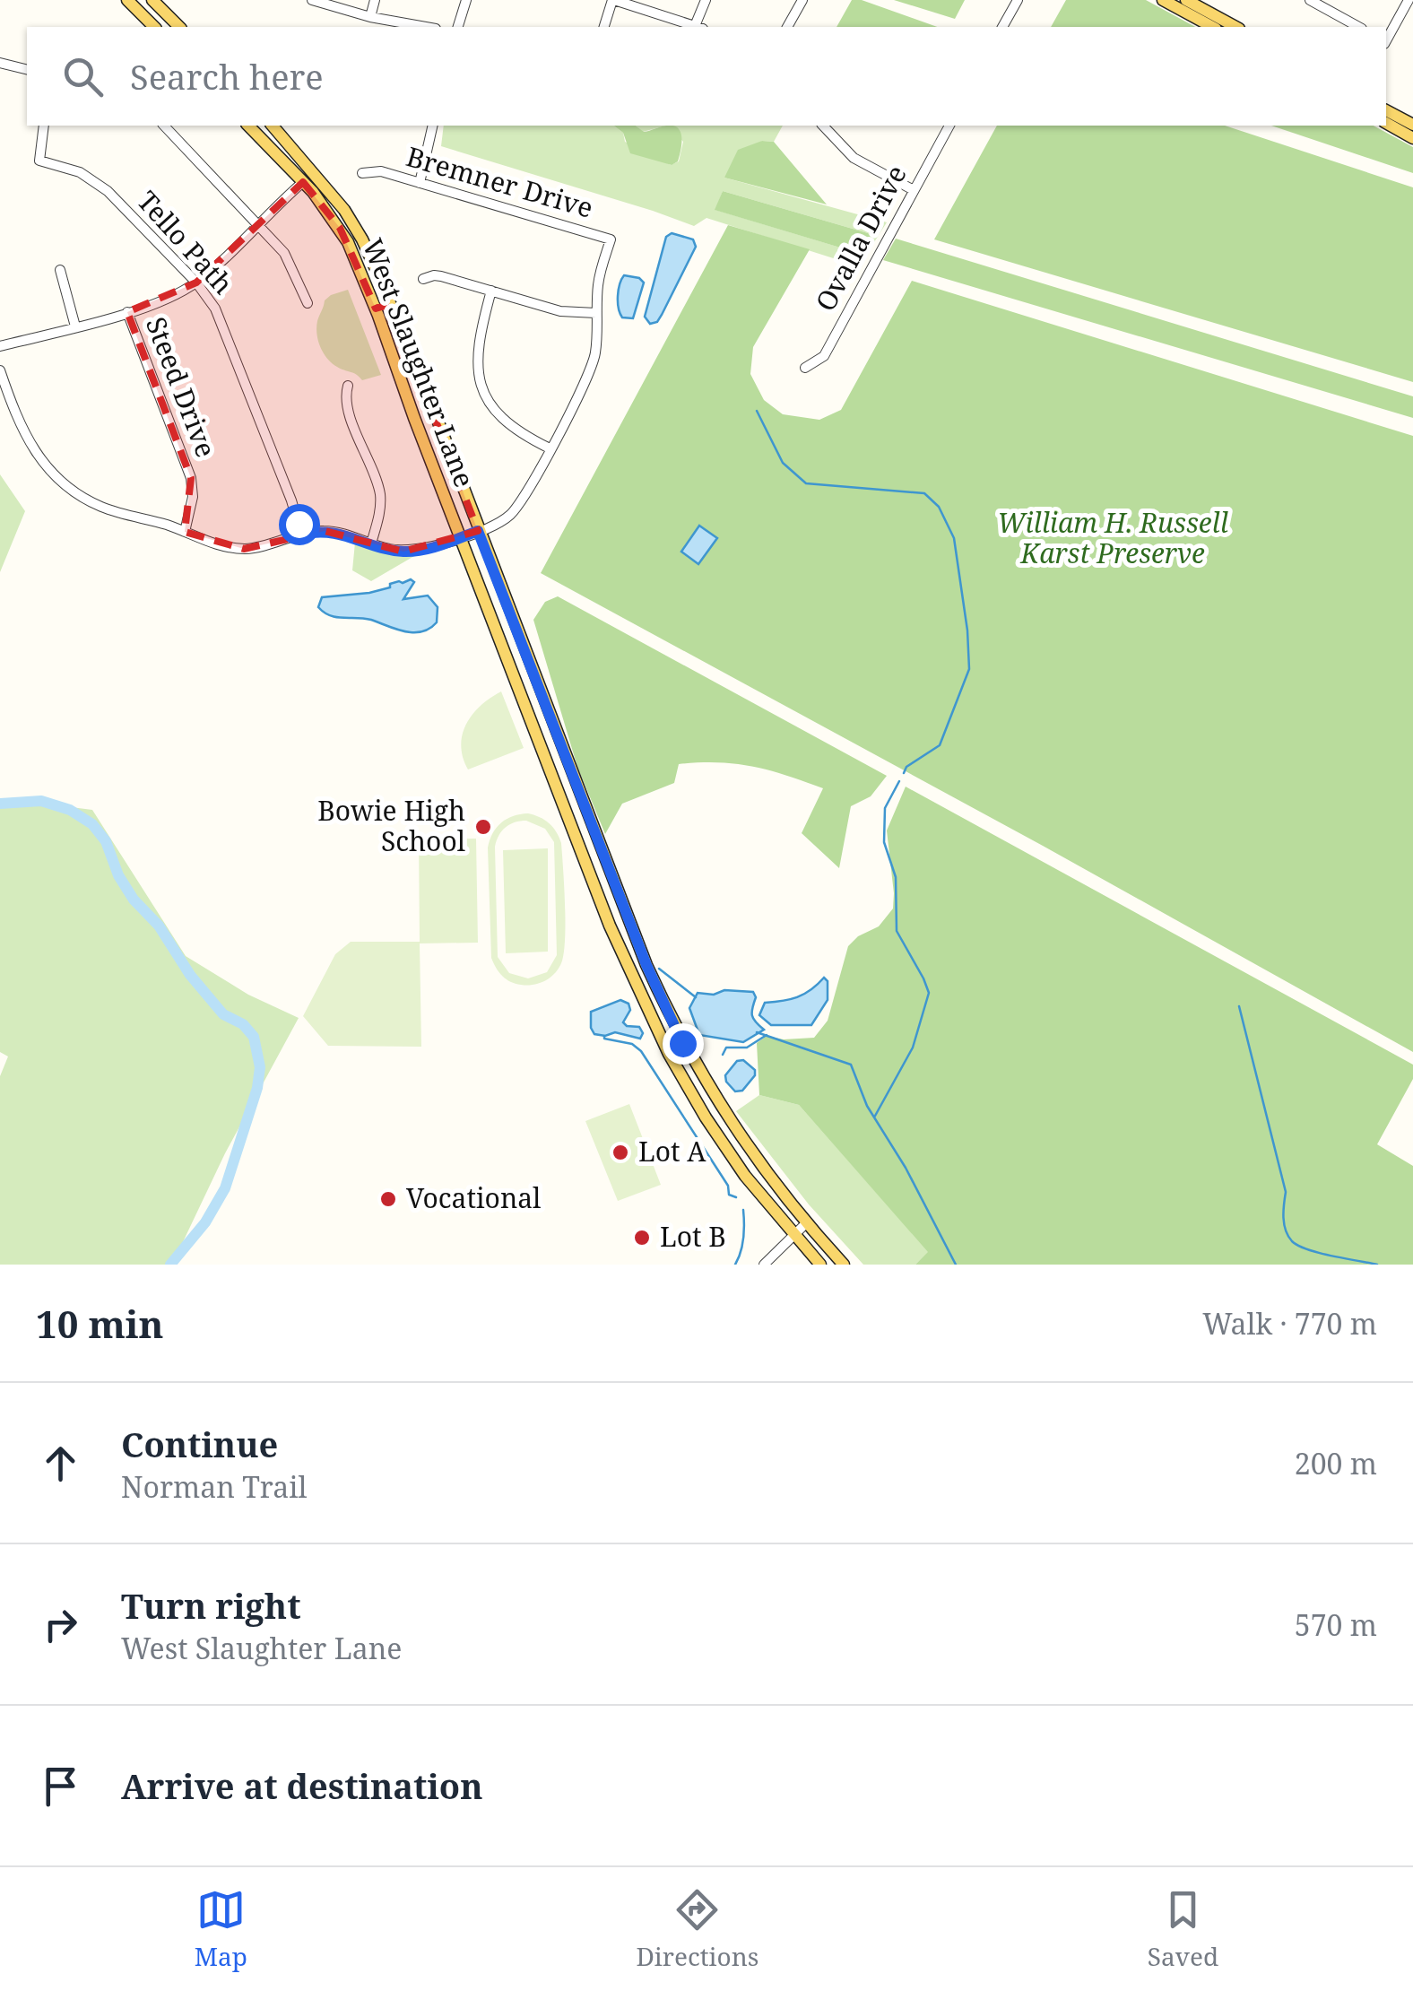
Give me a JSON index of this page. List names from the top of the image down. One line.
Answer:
{"streets":{"main road":["West Slaughter Lane"],"street":["Bremner Drive","Ovalla Drive","Tello Path","Steed Drive"]},"crossings":[["Bremner Drive","Tello Path"],["Bremner Drive","West Slaughter Lane"],["Bremner Drive","Steed Drive"]],"parks":["William H. Russell Karst Preserve"],"places":["Bowie High School","Lot A","Vocational","Lot B"],"page":{"search":"Search here","heading":["10 min","Walk · 770 m"],"list":[["Continue","Norman Trail","200 m"],["Turn right","West Slaughter Lane","570 m"],"Arrive at destination"],"nav":["Map","Directions","Saved"]}}
